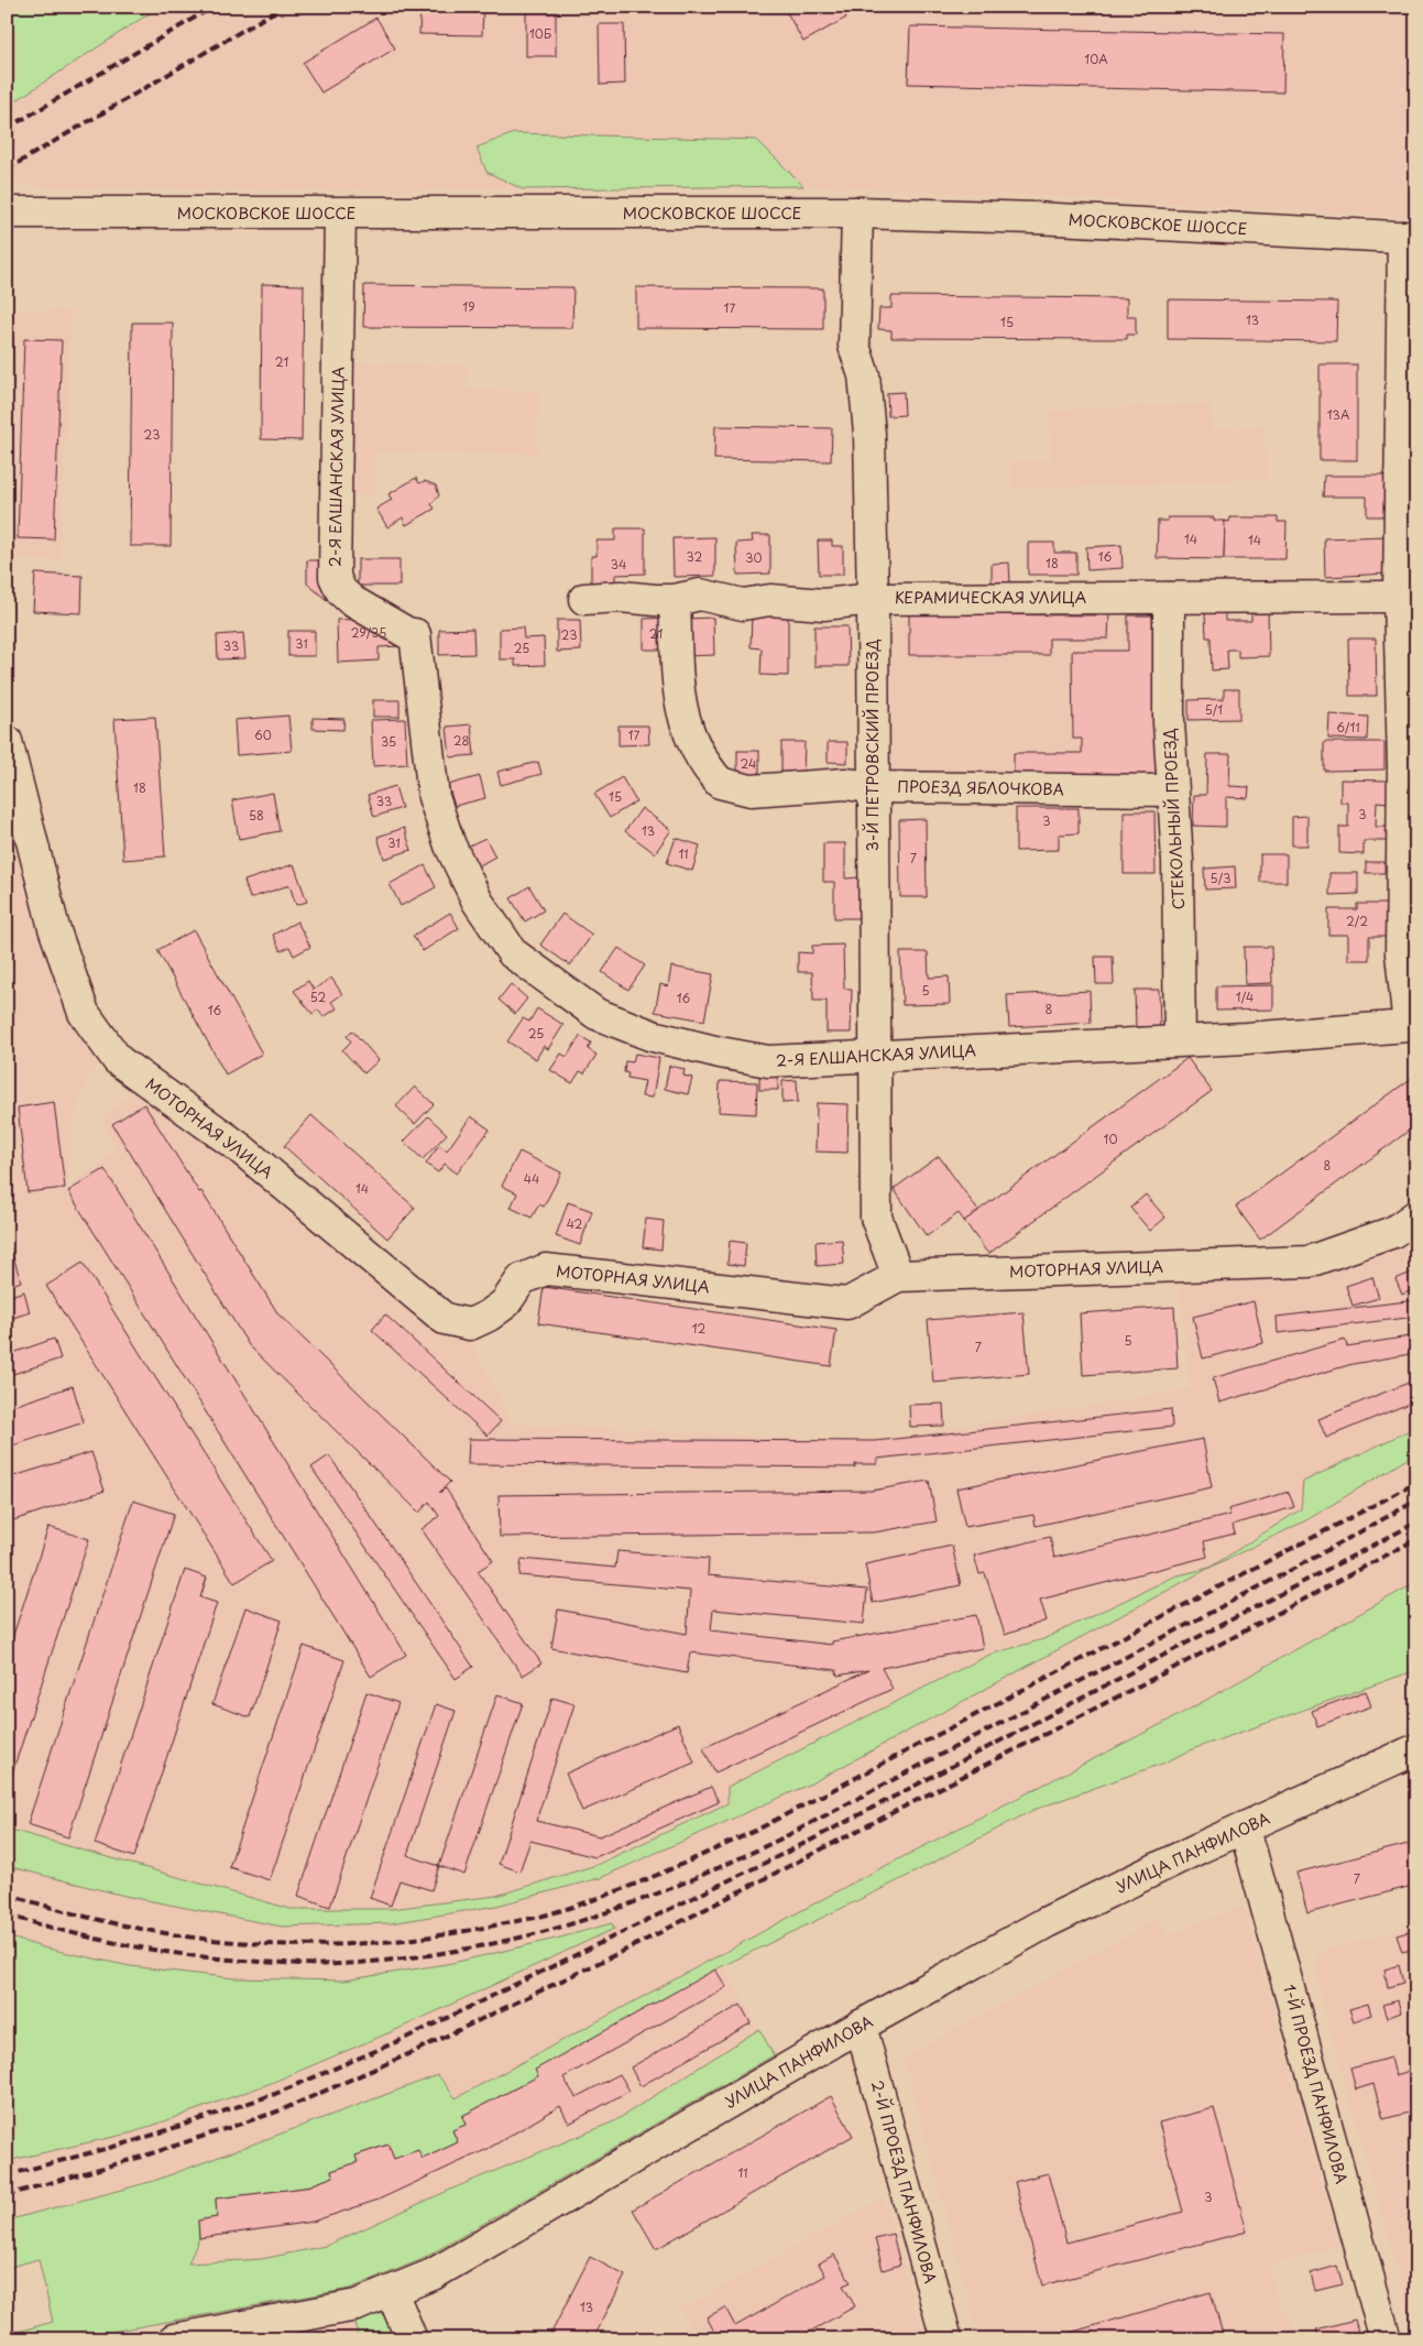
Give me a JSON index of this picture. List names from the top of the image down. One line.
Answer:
{"streets":{"street":["МОСКОВСКОЕ ШОССЕ","2-Я ЕЛШАНСКАЯ УЛИЦА","КЕРАМИЧЕСКАЯ УЛИЦА","3-Й ПЕТРОВСКИЙ ПРОЕЗД","ПРОЕЗД ЯБЛОЧКОВА","СТЕКОЛЬНЫЙ ПРОЕЗД","МОТОРНАЯ УЛИЦА","УЛИЦА ПАНФИЛОВА","1-Й ПРОЕЗД ПАНФИЛОВА","2-Й ПРОЕЗД ПАНФИЛОВА"]},"crossings":[["МОСКОВСКОЕ ШОССЕ","2-Я ЕЛШАНСКАЯ УЛИЦА"],["МОСКОВСКОЕ ШОССЕ","3-Й ПЕТРОВСКИЙ ПРОЕЗД"],["2-Я ЕЛШАНСКАЯ УЛИЦА","КЕРАМИЧЕСКАЯ УЛИЦА"],["2-Я ЕЛШАНСКАЯ УЛИЦА","3-Й ПЕТРОВСКИЙ ПРОЕЗД"],["2-Я ЕЛШАНСКАЯ УЛИЦА","СТЕКОЛЬНЫЙ ПРОЕЗД"],["КЕРАМИЧЕСКАЯ УЛИЦА","3-Й ПЕТРОВСКИЙ ПРОЕЗД"],["КЕРАМИЧЕСКАЯ УЛИЦА","ПРОЕЗД ЯБЛОЧКОВА"],["КЕРАМИЧЕСКАЯ УЛИЦА","СТЕКОЛЬНЫЙ ПРОЕЗД"],["3-Й ПЕТРОВСКИЙ ПРОЕЗД","ПРОЕЗД ЯБЛОЧКОВА"],["3-Й ПЕТРОВСКИЙ ПРОЕЗД","МОТОРНАЯ УЛИЦА"],["ПРОЕЗД ЯБЛОЧКОВА","СТЕКОЛЬНЫЙ ПРОЕЗД"],["УЛИЦА ПАНФИЛОВА","1-Й ПРОЕЗД ПАНФИЛОВА"],["УЛИЦА ПАНФИЛОВА","2-Й ПРОЕЗД ПАНФИЛОВА"]],"house_numbers":["10Б","10А","19","17","13","15","21","13А","23","14","14","32","16","30","18","34","29/35","21","23","31","33","25","5/1","6/11","60","17","28","35","24","18","15","33","3","58","3","13","31","11","7","5/3","2/2","5","52","1/4","16","8","16","25","10","8","44","14","42","12","5","7","7","11","3","13"]}
